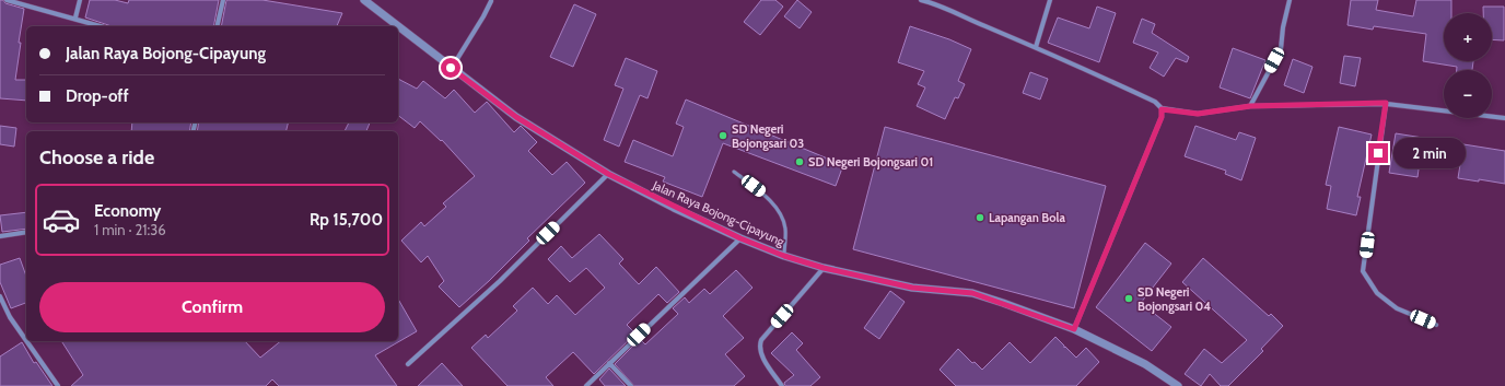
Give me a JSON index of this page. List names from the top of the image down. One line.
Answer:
{"streets":{"street":["Jalan Raya Bojong-Cipayung"]},"places":["SD Negeri Bojongsari 03","SD Negeri Bojongsari 01","Lapangan Bola","SD Negeri Bojongsari 04"],"page":{"map_buttons":["+","−"],"banner":["Jalan Raya Bojong-Cipayung","Drop-off"],"heading":"Choose a ride","bubble":"2 min","list":[{"name":"Economy","note":"1 min · 21:36","value":"Rp 15,700"}],"buttons":"Confirm"}}
